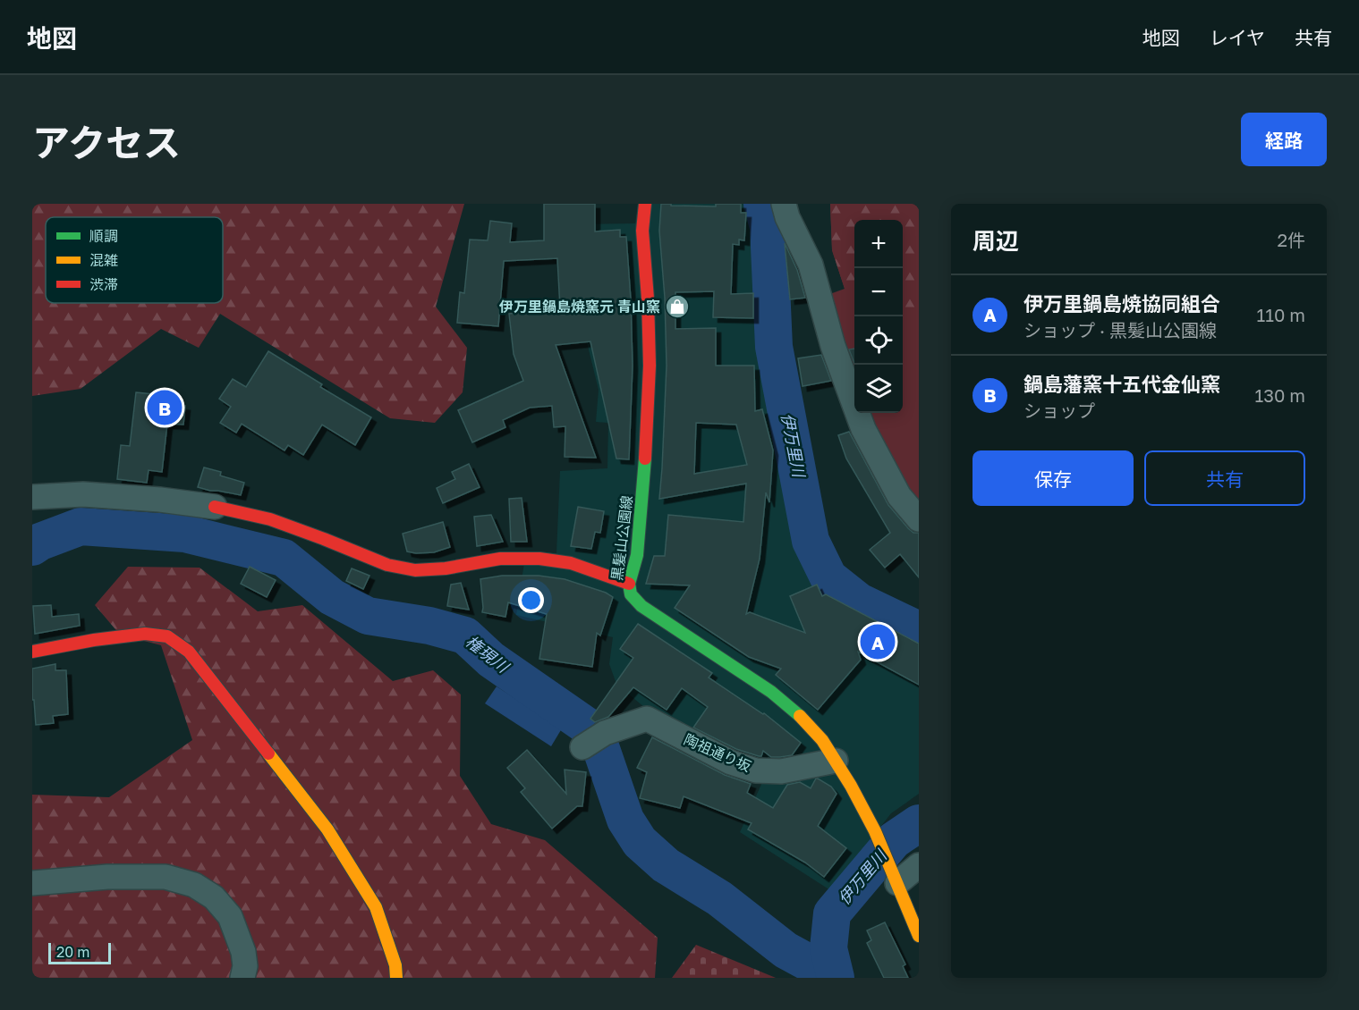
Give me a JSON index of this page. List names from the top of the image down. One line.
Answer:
{"streets":{"street":["黒髪山公園線","陶祖通り坂"]},"crossings":[["黒髪山公園線","陶祖通り坂"]],"water":["伊万里川","権現川"],"places":{"shop":["伊万里鍋島焼窯元 青山窯"]},"legend":["順調","混雑","渋滞"],"scale_bar":"20 m","page":{"header":"地図","nav":["地図","レイヤ","共有"],"title":"アクセス","buttons":["経路",["保存","共有"]],"heading":["周辺","2件"],"map_buttons":["+","−"],"list":[{"mark":"A","name":"伊万里鍋島焼協同組合","note":"ショップ · 黒髪山公園線","value":"110 m"},{"mark":"B","name":"鍋島藩窯十五代金仙窯","note":"ショップ","value":"130 m"}],"pins":["B","A"],"scale":"20 m"}}
